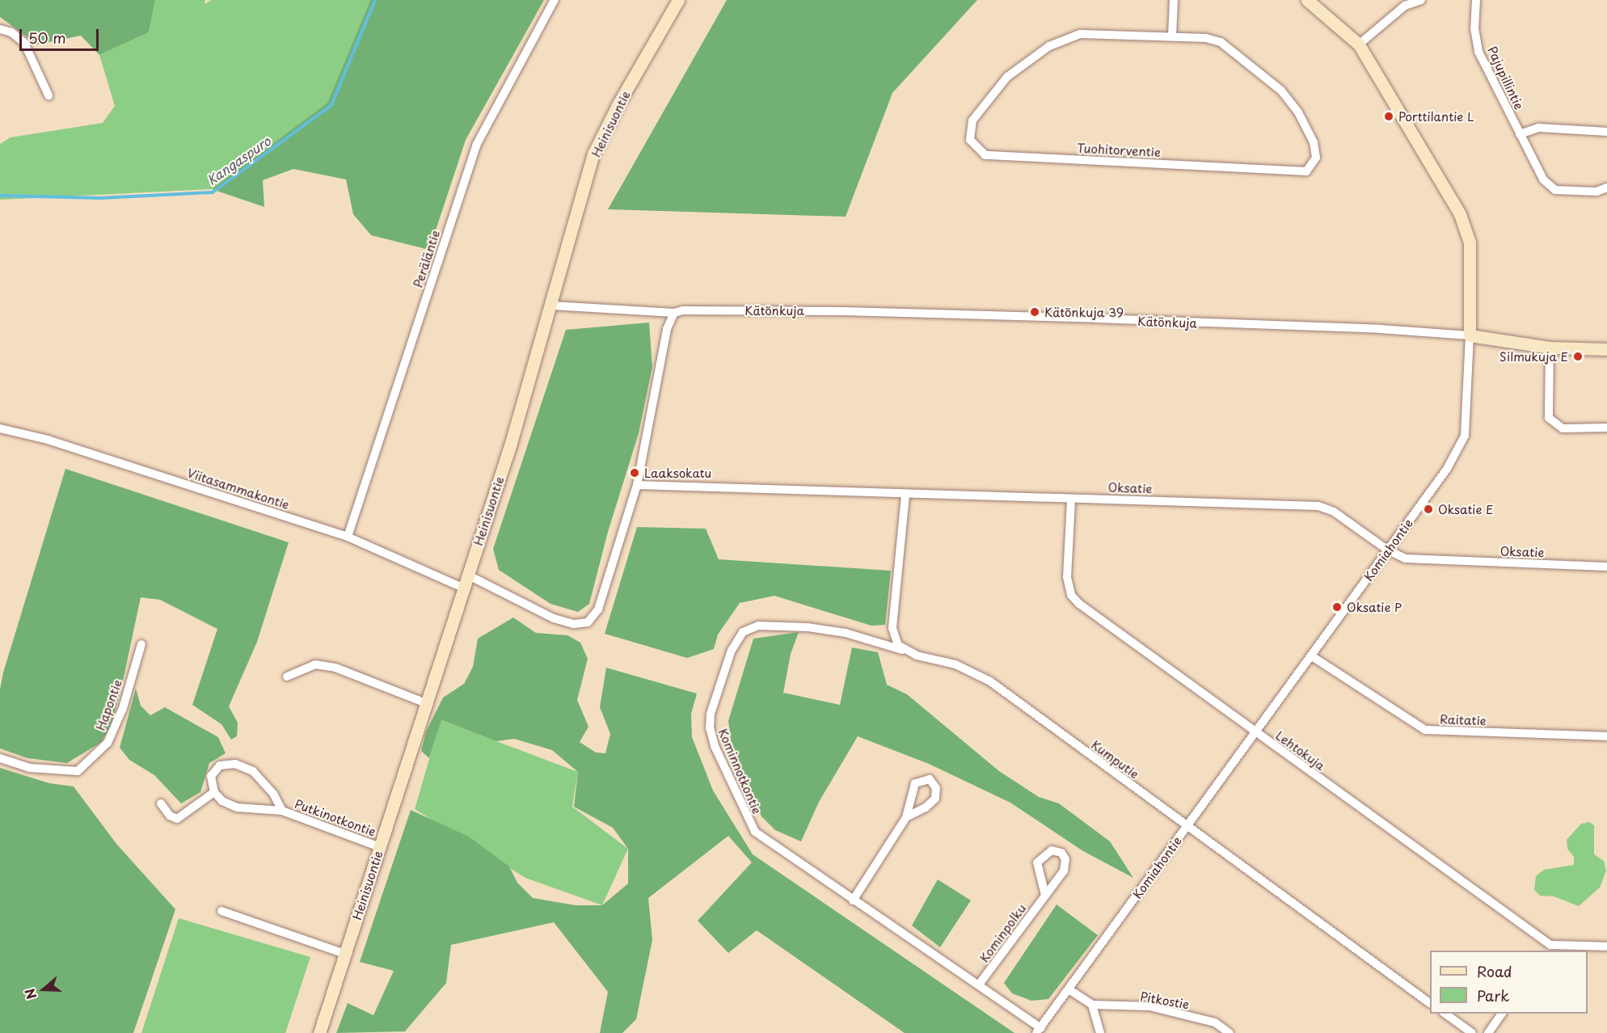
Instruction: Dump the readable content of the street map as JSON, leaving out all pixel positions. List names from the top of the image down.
{
  "streets": {
    "street": [
      "Pajupillintie",
      "Heinisuontie",
      "Tuohitorventie",
      "Peräläntie",
      "Kätönkuja",
      "Oksatie",
      "Viitasammakontie",
      "Komiahontie",
      "Hapontie",
      "Raitatie",
      "Lehtokuja",
      "Kumputie",
      "Kominnotkontie",
      "Putkinotkontie",
      "Kominpolku",
      "Pitkostie"
    ]
  },
  "crossings": [
    ["Heinisuontie", "Kätönkuja"],
    ["Heinisuontie", "Viitasammakontie"],
    ["Heinisuontie", "Putkinotkontie"],
    ["Peräläntie", "Viitasammakontie"],
    ["Kätönkuja", "Komiahontie"],
    ["Oksatie", "Komiahontie"],
    ["Oksatie", "Lehtokuja"],
    ["Komiahontie", "Raitatie"],
    ["Komiahontie", "Lehtokuja"],
    ["Komiahontie", "Kumputie"],
    ["Komiahontie", "Kominnotkontie"],
    ["Kumputie", "Kominnotkontie"],
    ["Kominnotkontie", "Kominpolku"]
  ],
  "water": ["Kangaspuro"],
  "places": [
    "Porttilantie L",
    "Kätönkuja 39",
    "Silmukuja E",
    "Laaksokatu",
    "Oksatie E",
    "Oksatie P"
  ],
  "legend": ["Road", "Park"],
  "scale_bar": "50 m",
  "north": "left"
}
